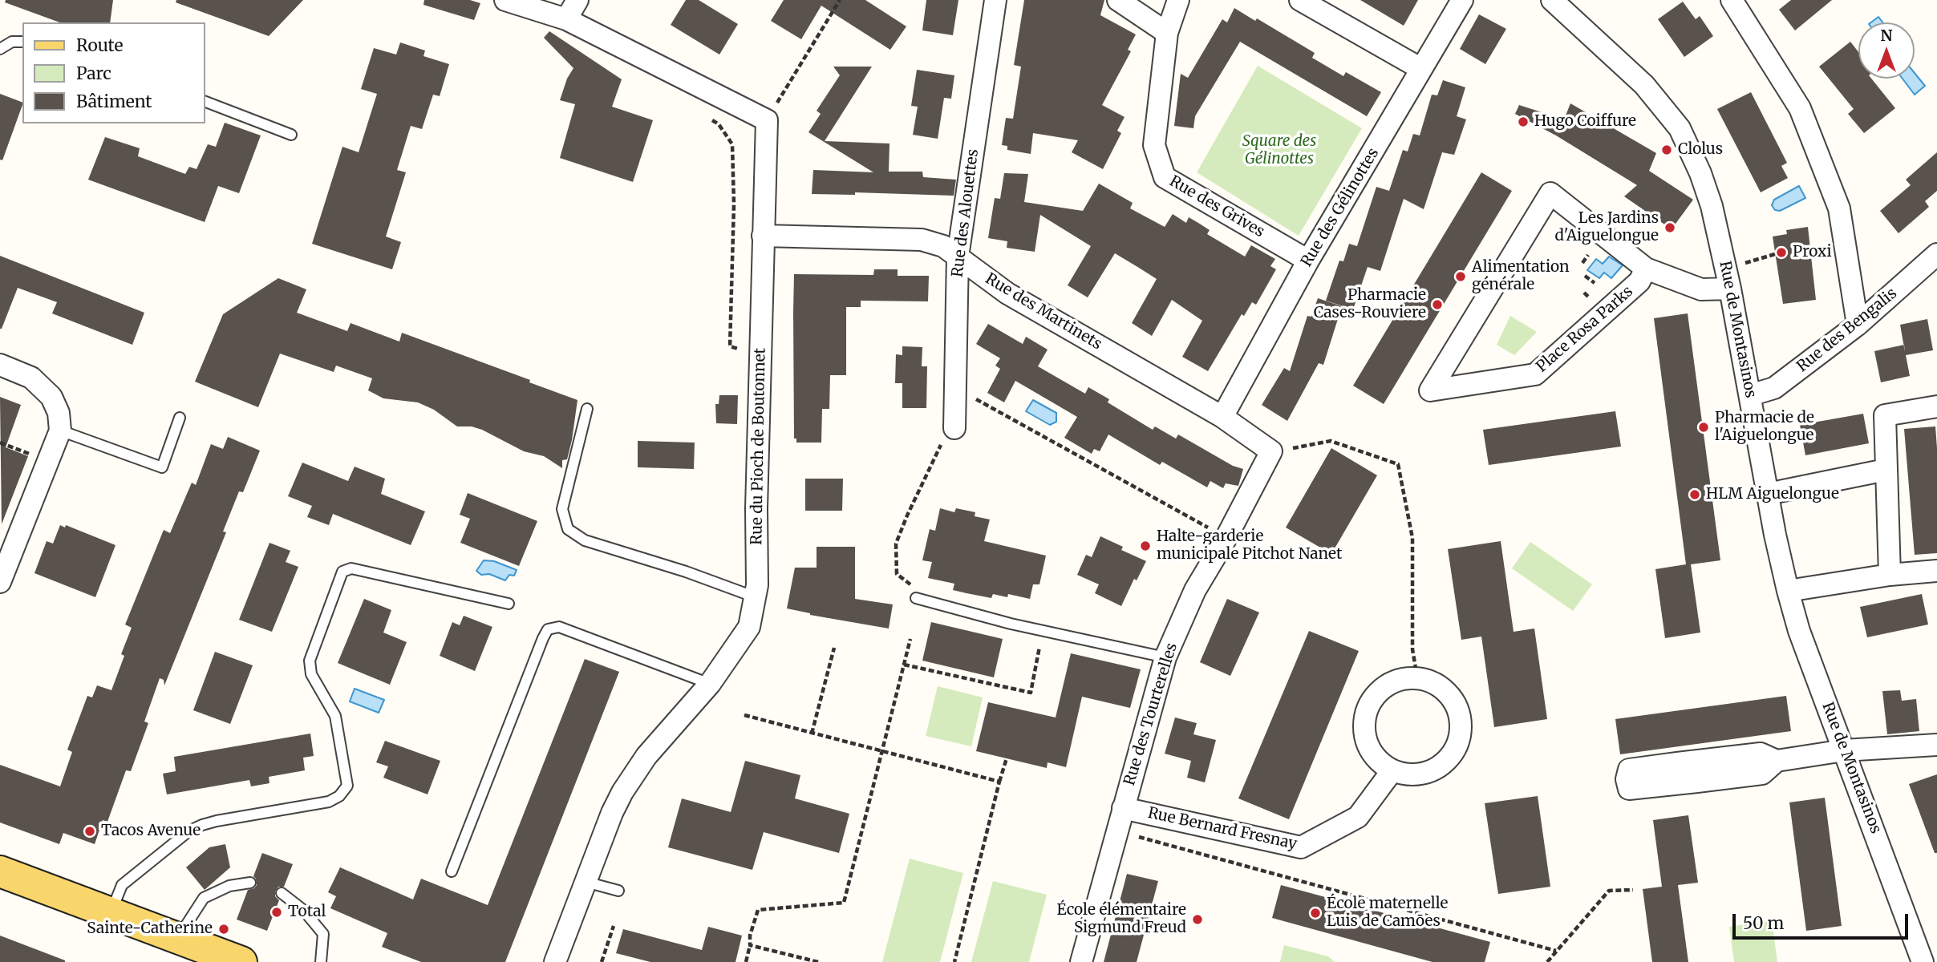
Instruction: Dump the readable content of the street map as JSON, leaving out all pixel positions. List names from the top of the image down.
{
  "streets": {
    "street": [
      "Rue des Grives",
      "Rue des Gélinottes",
      "Rue des Alouettes",
      "Rue des Martinets",
      "Place Rosa Parks",
      "Rue de Montasinos",
      "Rue des Bengalis",
      "Rue du Pioch de Boutonnet",
      "Rue des Tourterelles",
      "Rue Bernard Fresnay"
    ]
  },
  "crossings": [
    ["Rue des Grives", "Rue des Gélinottes"],
    ["Rue des Gélinottes", "Rue des Martinets"],
    ["Rue des Alouettes", "Rue des Martinets"],
    ["Rue des Martinets", "Rue du Pioch de Boutonnet"],
    ["Rue des Martinets", "Rue des Tourterelles"],
    ["Place Rosa Parks", "Rue de Montasinos"],
    ["Rue de Montasinos", "Rue des Bengalis"],
    ["Rue des Tourterelles", "Rue Bernard Fresnay"]
  ],
  "parks": ["Square des Gélinottes"],
  "places": [
    "Hugo Coiffure",
    "Clolus",
    "Les Jardins d'Aiguelongue",
    "Proxi",
    "Alimentation générale",
    "Pharmacie Cases-Rouviere",
    "Pharmacie de l'Aiguelongue",
    "HLM Aiguelongue",
    "Halte-garderie municipale Pitchot Nanet",
    "Tacos Avenue",
    "Total",
    "École maternelle Luis de Camões",
    "École élémentaire Sigmund Freud",
    "Sainte-Catherine"
  ],
  "legend": ["Route", "Parc", "Bâtiment"],
  "scale_bar": "50 m",
  "north": "top"
}
